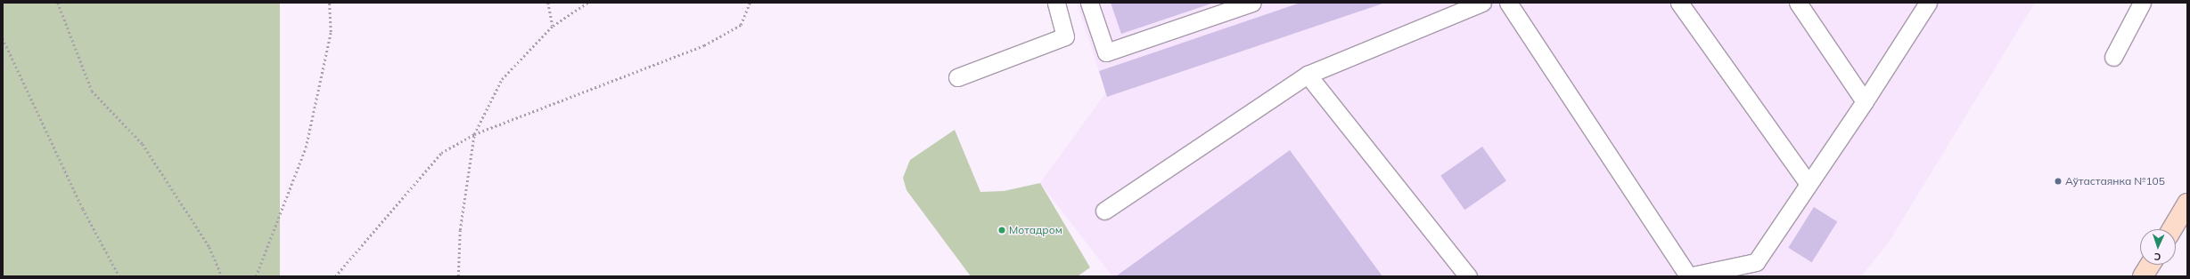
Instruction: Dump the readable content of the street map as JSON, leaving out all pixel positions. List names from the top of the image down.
{
  "places": ["Аўтастаянка №105", "Мотадром"],
  "north": "bottom"
}
